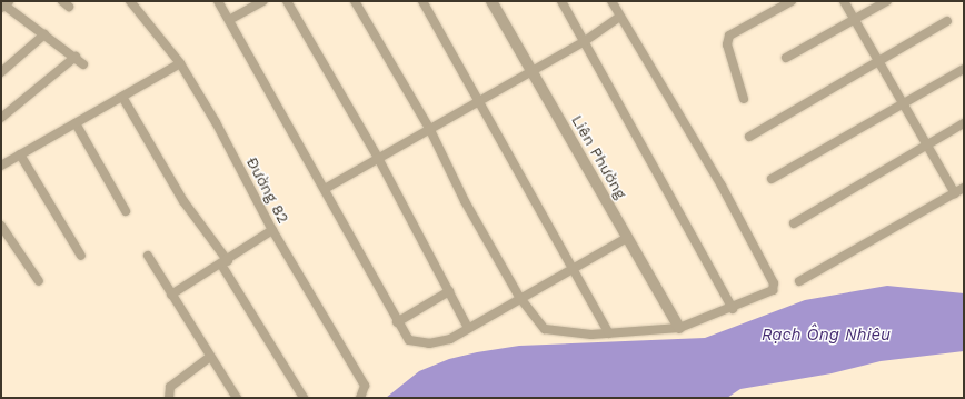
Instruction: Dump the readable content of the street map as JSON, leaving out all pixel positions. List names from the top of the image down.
{
  "streets": {
    "street": ["Liên Phường", "Đường 82"]
  },
  "water": ["Rạch Ông Nhiêu"]
}
